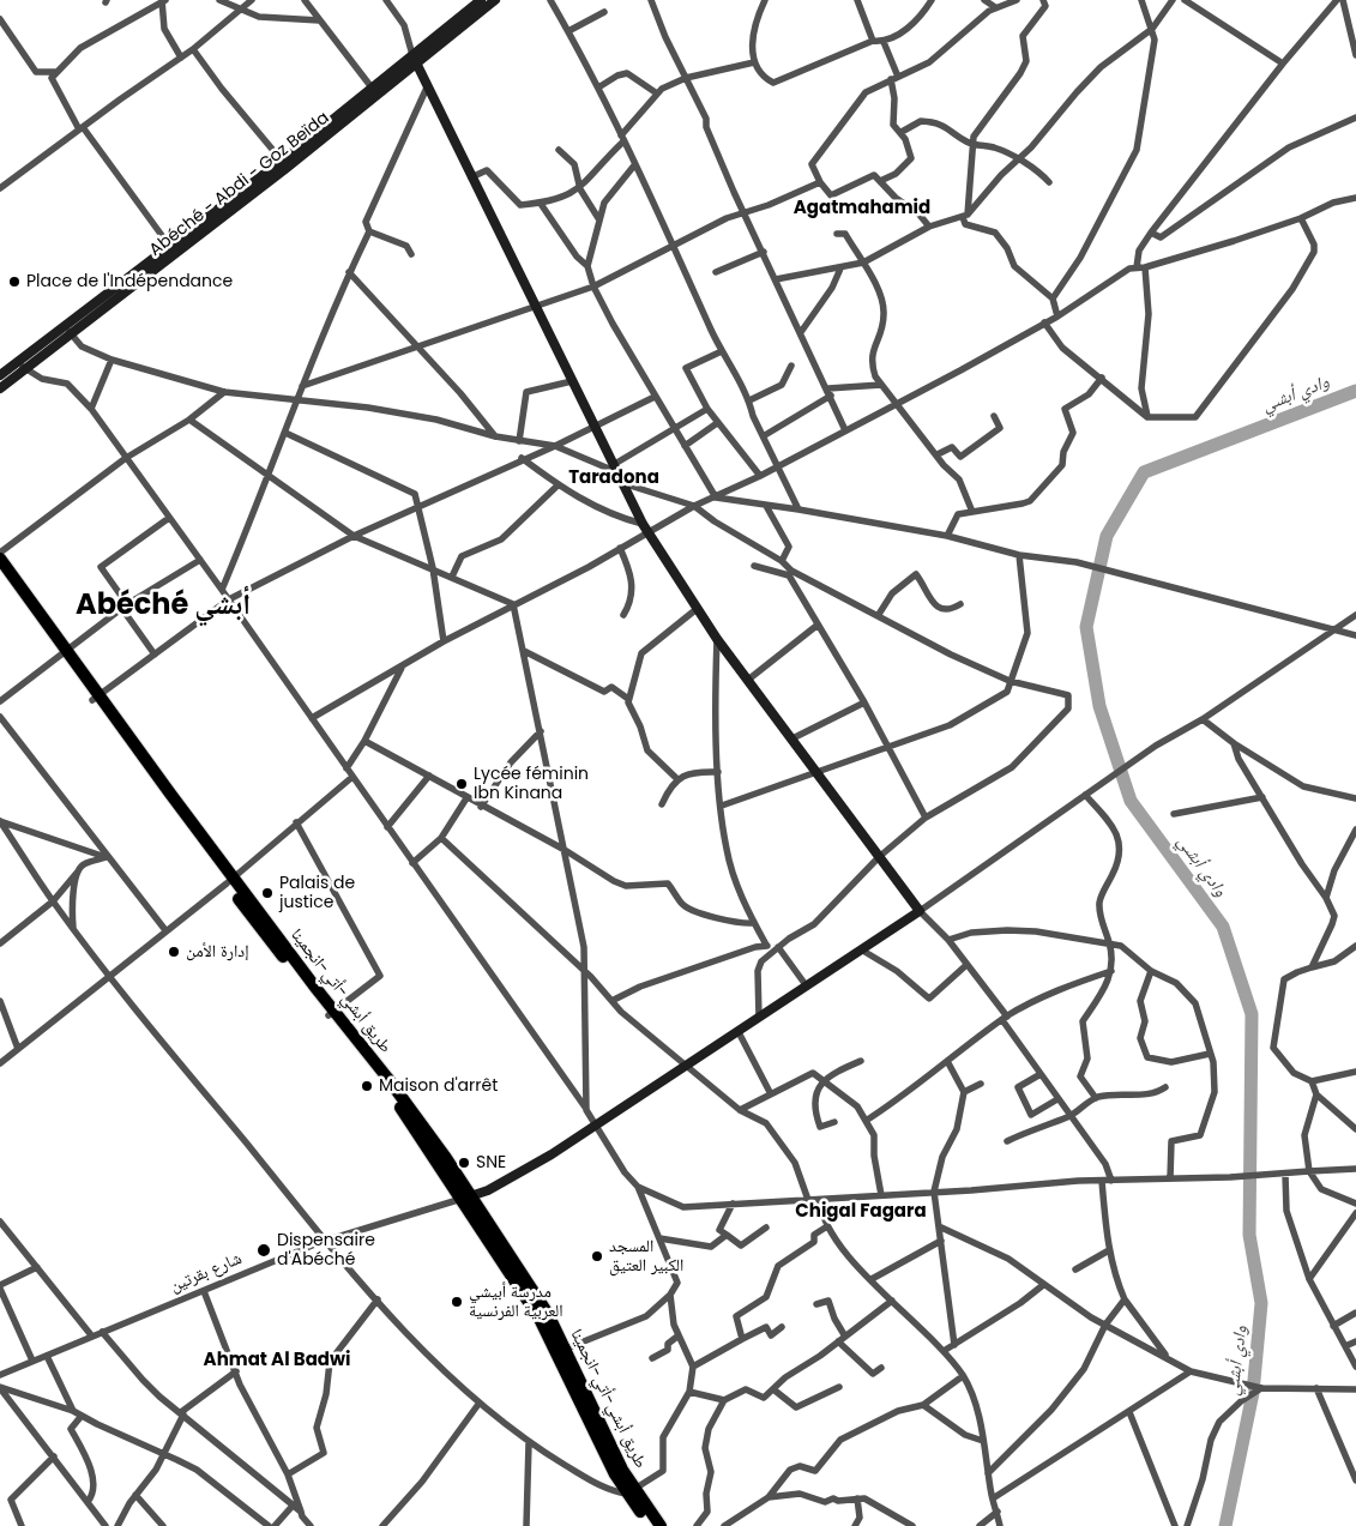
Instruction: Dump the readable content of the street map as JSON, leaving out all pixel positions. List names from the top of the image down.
{
  "streets": {
    "highway": ["طريق أبشي-أتي-انجمينا"],
    "street": ["Abéché - Abdi - Goz Beïda", "شارع بقرتين"]
  },
  "crossings": [
    ["طريق أبشي-أتي-انجمينا", "شارع بقرتين"]
  ],
  "districts": [
    "Agatmahamid",
    "Taradona",
    "Abéché أبشي",
    "Chigal Fagara",
    "Ahmat Al Badwi"
  ],
  "water": ["وادي أبشي"],
  "places": [
    "Place de l'Indépendance",
    "Lycée féminin Ibn Kinana",
    "Palais de justice",
    "إدارة الأمن",
    "Maison d'arrêt",
    "SNE",
    "Dispensaire d'Abéché",
    "المسجد الكبير العتيق",
    "مدرسة أبيشي العربية الفرنسية"
  ]
}
